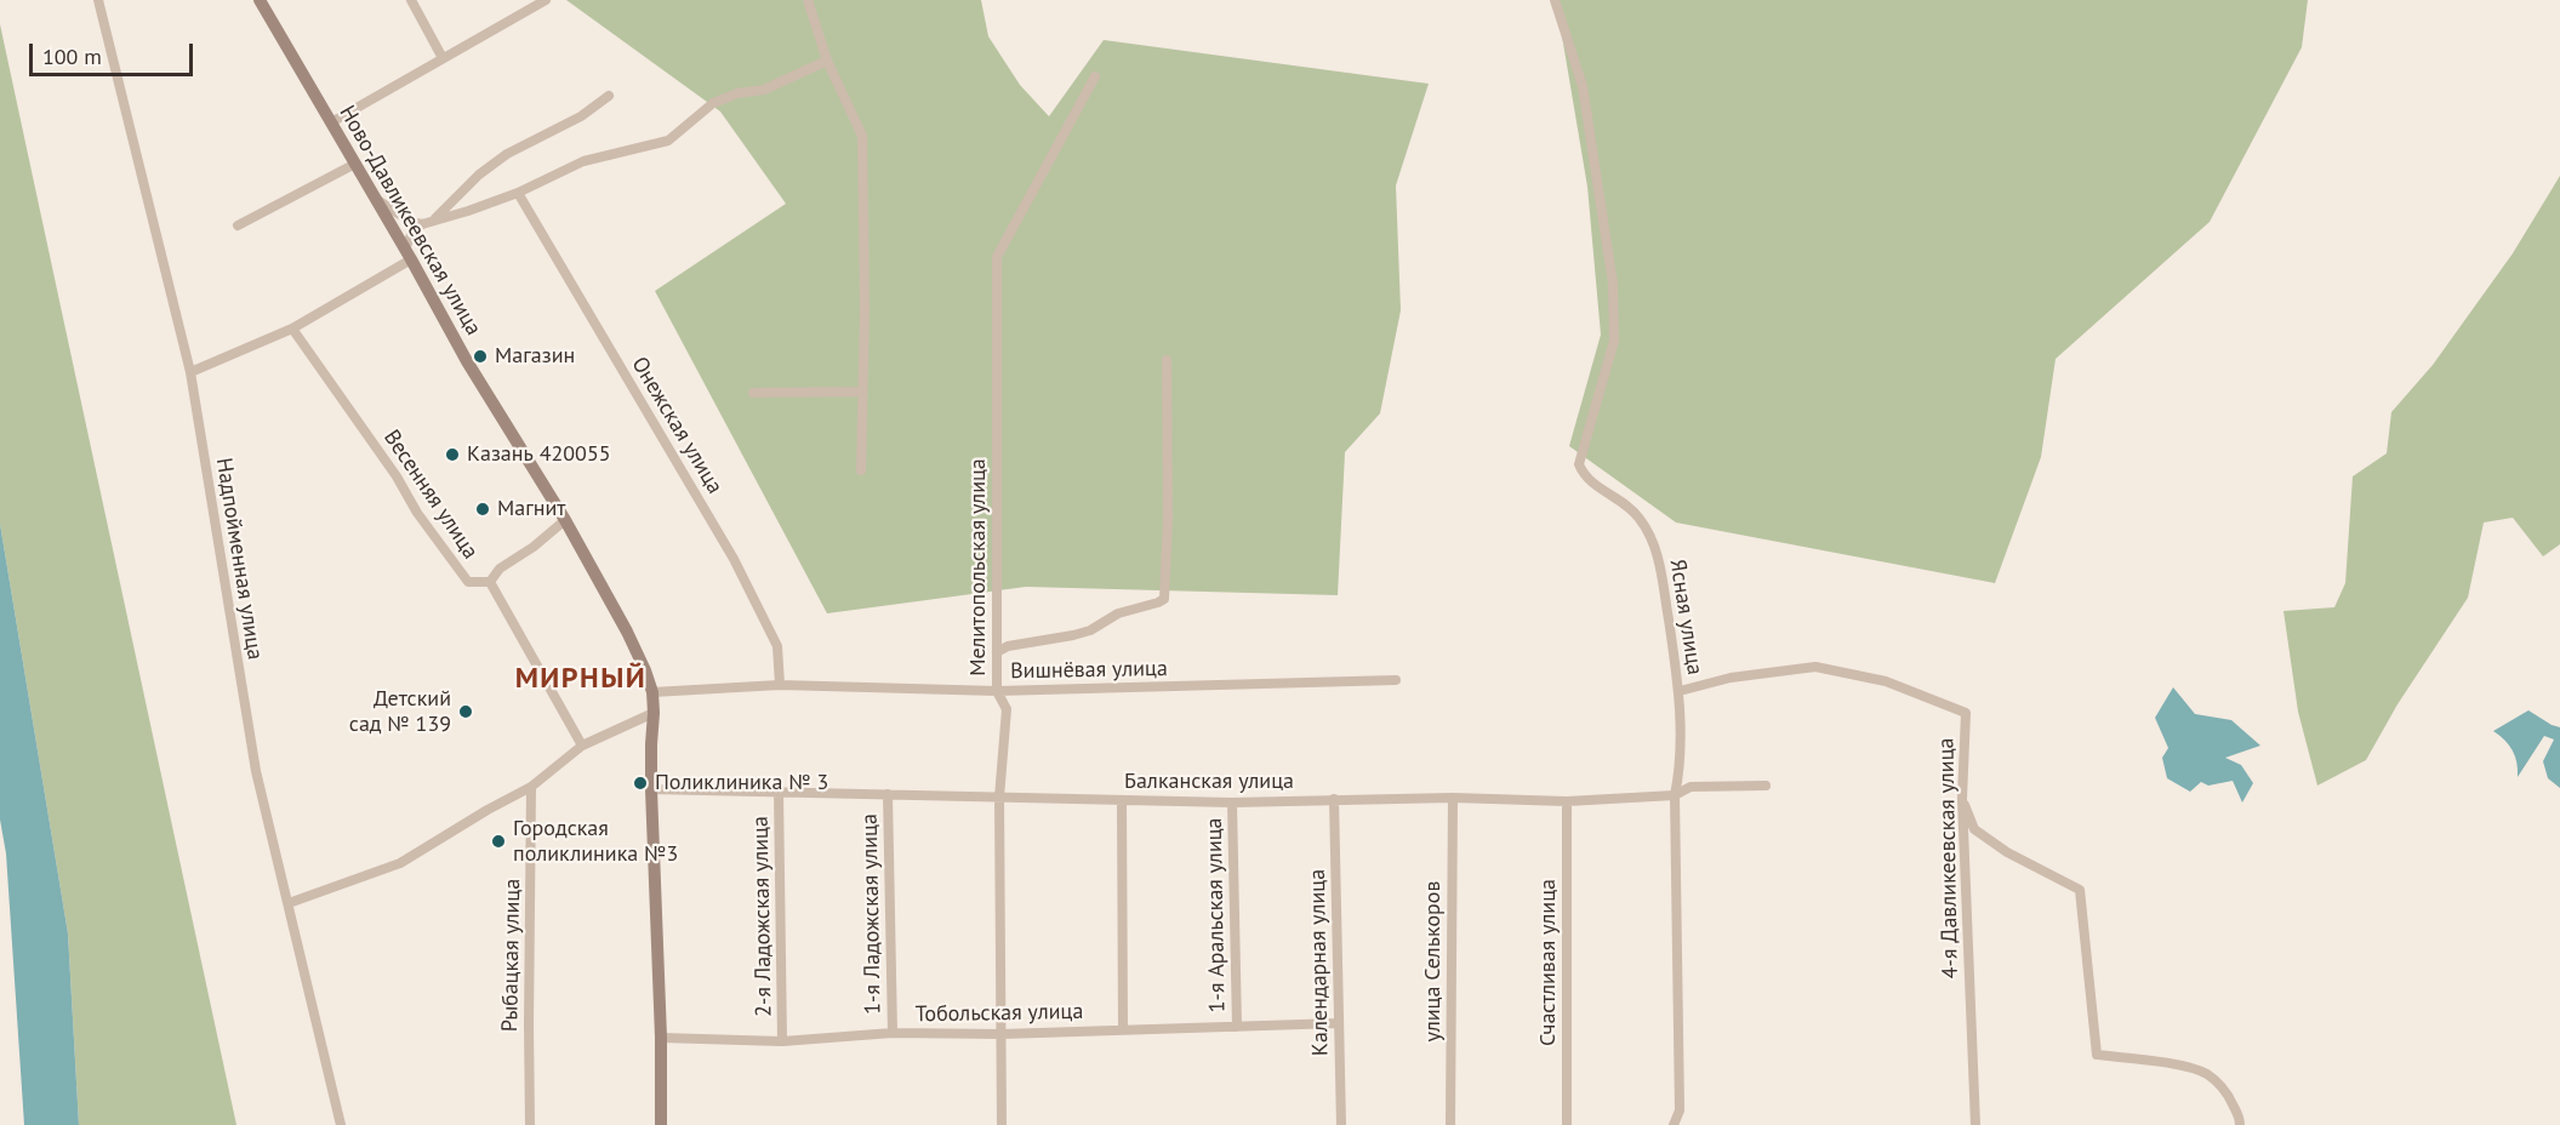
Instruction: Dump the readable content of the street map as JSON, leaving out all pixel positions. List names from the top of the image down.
{
  "streets": {
    "street": [
      "Ново-Давликеевская улица",
      "Онежская улица",
      "Весенняя улица",
      "Надпойменная улица",
      "Мелитопольская улица",
      "Ясная улица",
      "Вишнёвая улица",
      "Балканская улица",
      "4-я Давликеевская улица",
      "1-я Ладожская улица",
      "1-я Аральская улица",
      "2-я Ладожская улица",
      "Рыбацкая улица",
      "улица Селькоров",
      "Календарная улица",
      "Счастливая улица",
      "Тобольская улица"
    ]
  },
  "crossings": [
    ["Ново-Давликеевская улица", "Вишнёвая улица"],
    ["Ново-Давликеевская улица", "Балканская улица"],
    ["Ново-Давликеевская улица", "Тобольская улица"],
    ["Онежская улица", "Вишнёвая улица"],
    ["Мелитопольская улица", "Вишнёвая улица"],
    ["Мелитопольская улица", "Балканская улица"],
    ["Мелитопольская улица", "Тобольская улица"],
    ["Ясная улица", "Балканская улица"],
    ["Ясная улица", "4-я Давликеевская улица"],
    ["Балканская улица", "1-я Ладожская улица"],
    ["Балканская улица", "1-я Аральская улица"],
    ["Балканская улица", "2-я Ладожская улица"],
    ["Балканская улица", "улица Селькоров"],
    ["Балканская улица", "Календарная улица"],
    ["Балканская улица", "Счастливая улица"],
    ["1-я Ладожская улица", "Тобольская улица"],
    ["1-я Аральская улица", "Тобольская улица"],
    ["2-я Ладожская улица", "Тобольская улица"],
    ["Календарная улица", "Тобольская улица"]
  ],
  "districts": ["МИРНЫЙ"],
  "places": [
    "Магазин",
    "Казань 420055",
    "Магнит",
    "Детский сад № 139",
    "Поликлиника № 3",
    "Городская поликлиника №3"
  ],
  "scale_bar": "100 m"
}
